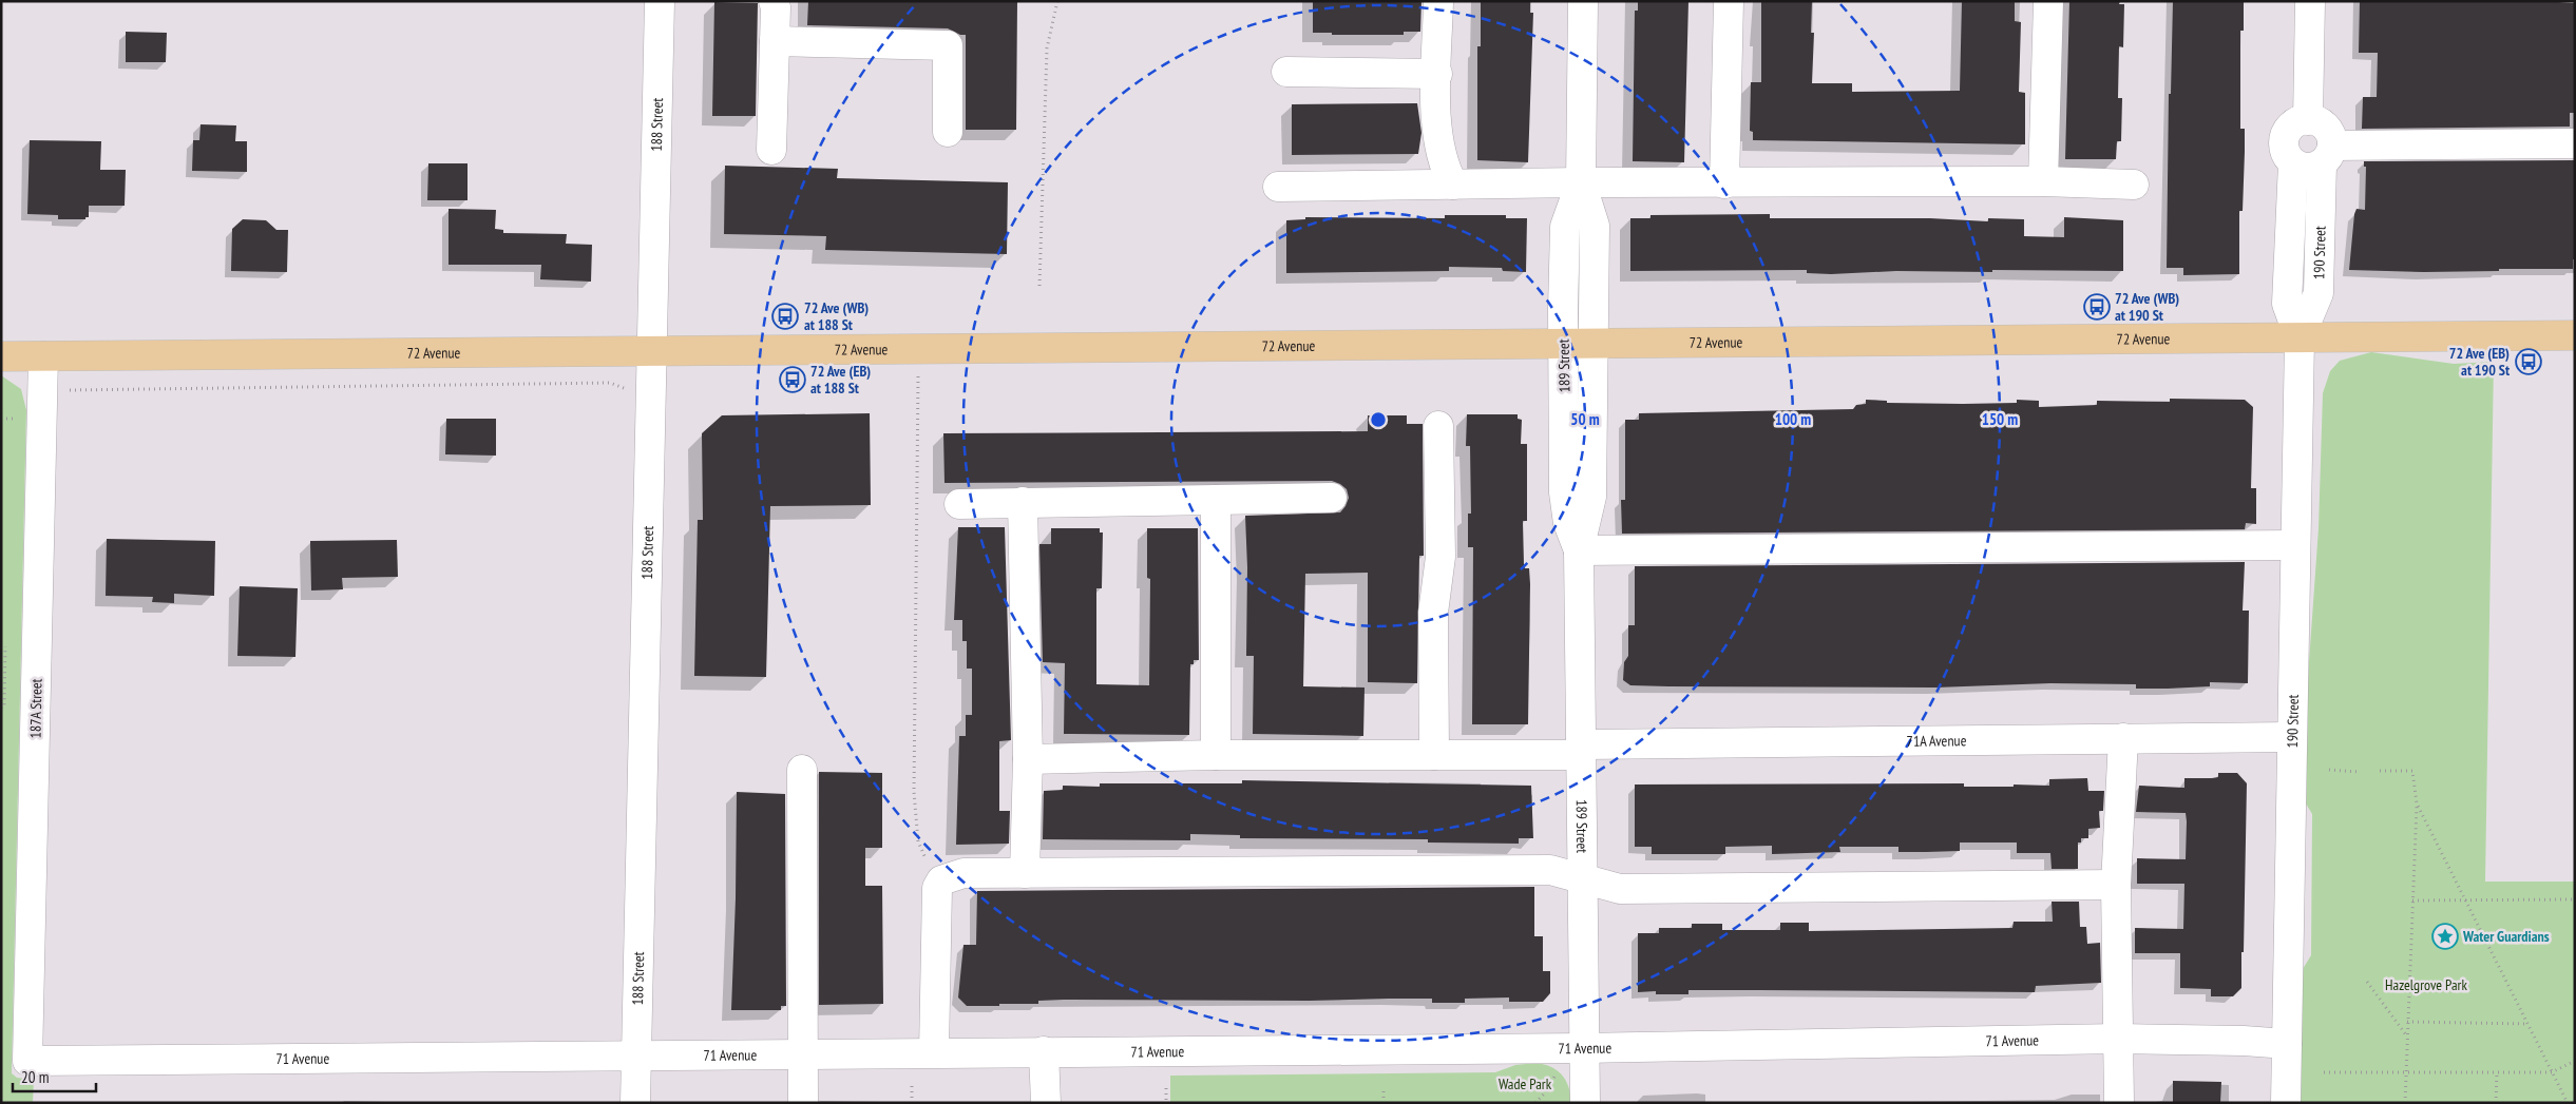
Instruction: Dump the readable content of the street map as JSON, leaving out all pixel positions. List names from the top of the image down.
{
  "streets": {
    "main road": ["72 Avenue"],
    "street": [
      "188 Street",
      "190 Street",
      "189 Street",
      "187A Street",
      "71A Avenue",
      "71 Avenue"
    ]
  },
  "crossings": [
    ["188 Street", "72 Avenue"],
    ["188 Street", "71 Avenue"],
    ["190 Street", "72 Avenue"],
    ["190 Street", "71A Avenue"],
    ["190 Street", "71 Avenue"],
    ["72 Avenue", "189 Street"],
    ["72 Avenue", "187A Street"],
    ["189 Street", "71A Avenue"],
    ["189 Street", "71 Avenue"],
    ["187A Street", "71 Avenue"]
  ],
  "parks": ["Hazelgrove Park", "Wade Park"],
  "places": {
    "bus stop": [
      "72 Ave (WB) at 190 St",
      "72 Ave (WB) at 188 St",
      "72 Ave (EB) at 190 St",
      "72 Ave (EB) at 188 St"
    ],
    "place": ["Water Guardians"]
  },
  "scale_bar": "20 m",
  "rings": ["50 m", "100 m", "150 m"]
}
